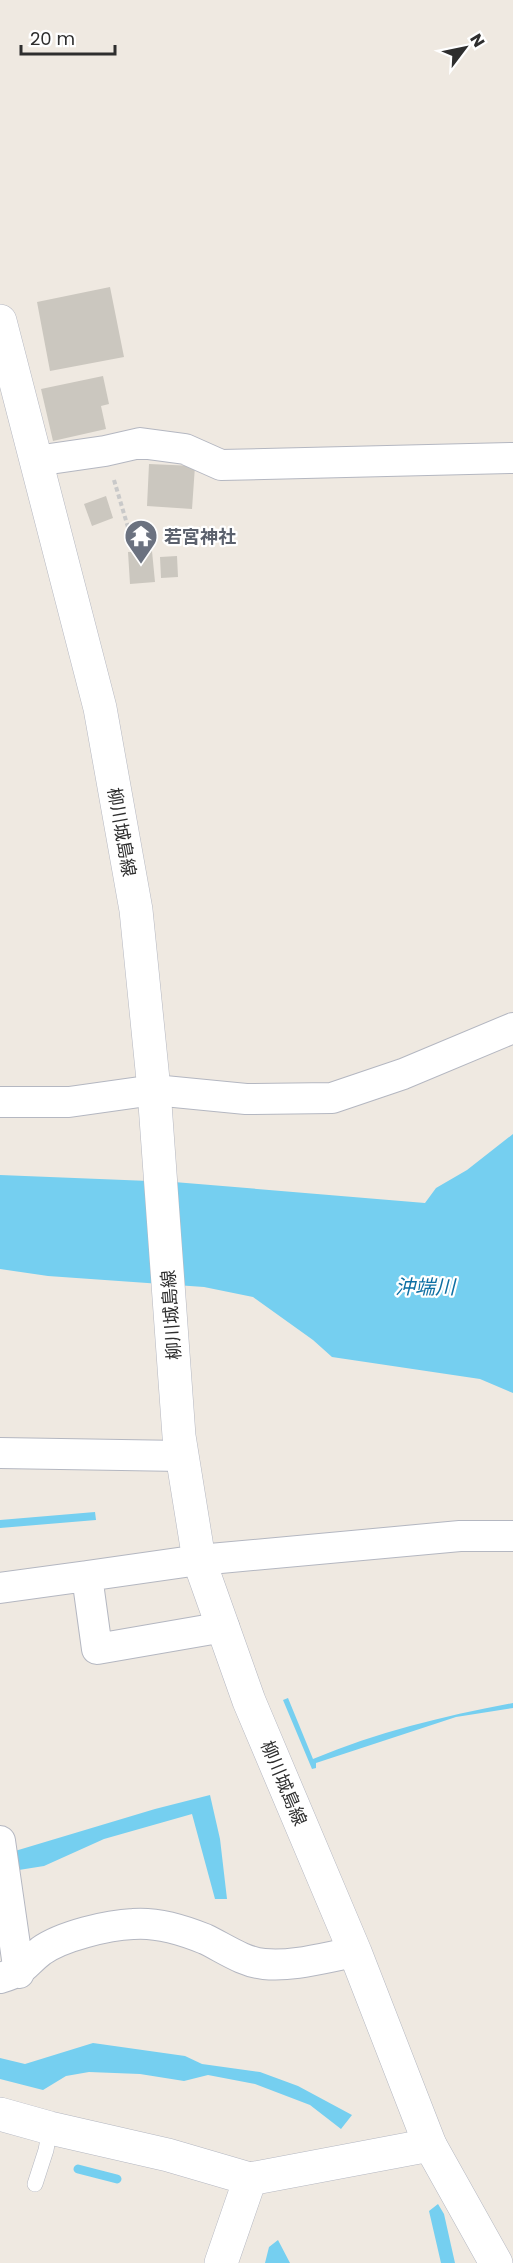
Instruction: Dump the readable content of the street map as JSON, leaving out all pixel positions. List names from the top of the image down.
{
  "streets": {
    "main road": ["柳川城島線"]
  },
  "water": ["沖端川"],
  "places": {
    "temple": ["若宮神社"]
  },
  "scale_bar": "20 m",
  "north": "top right"
}
